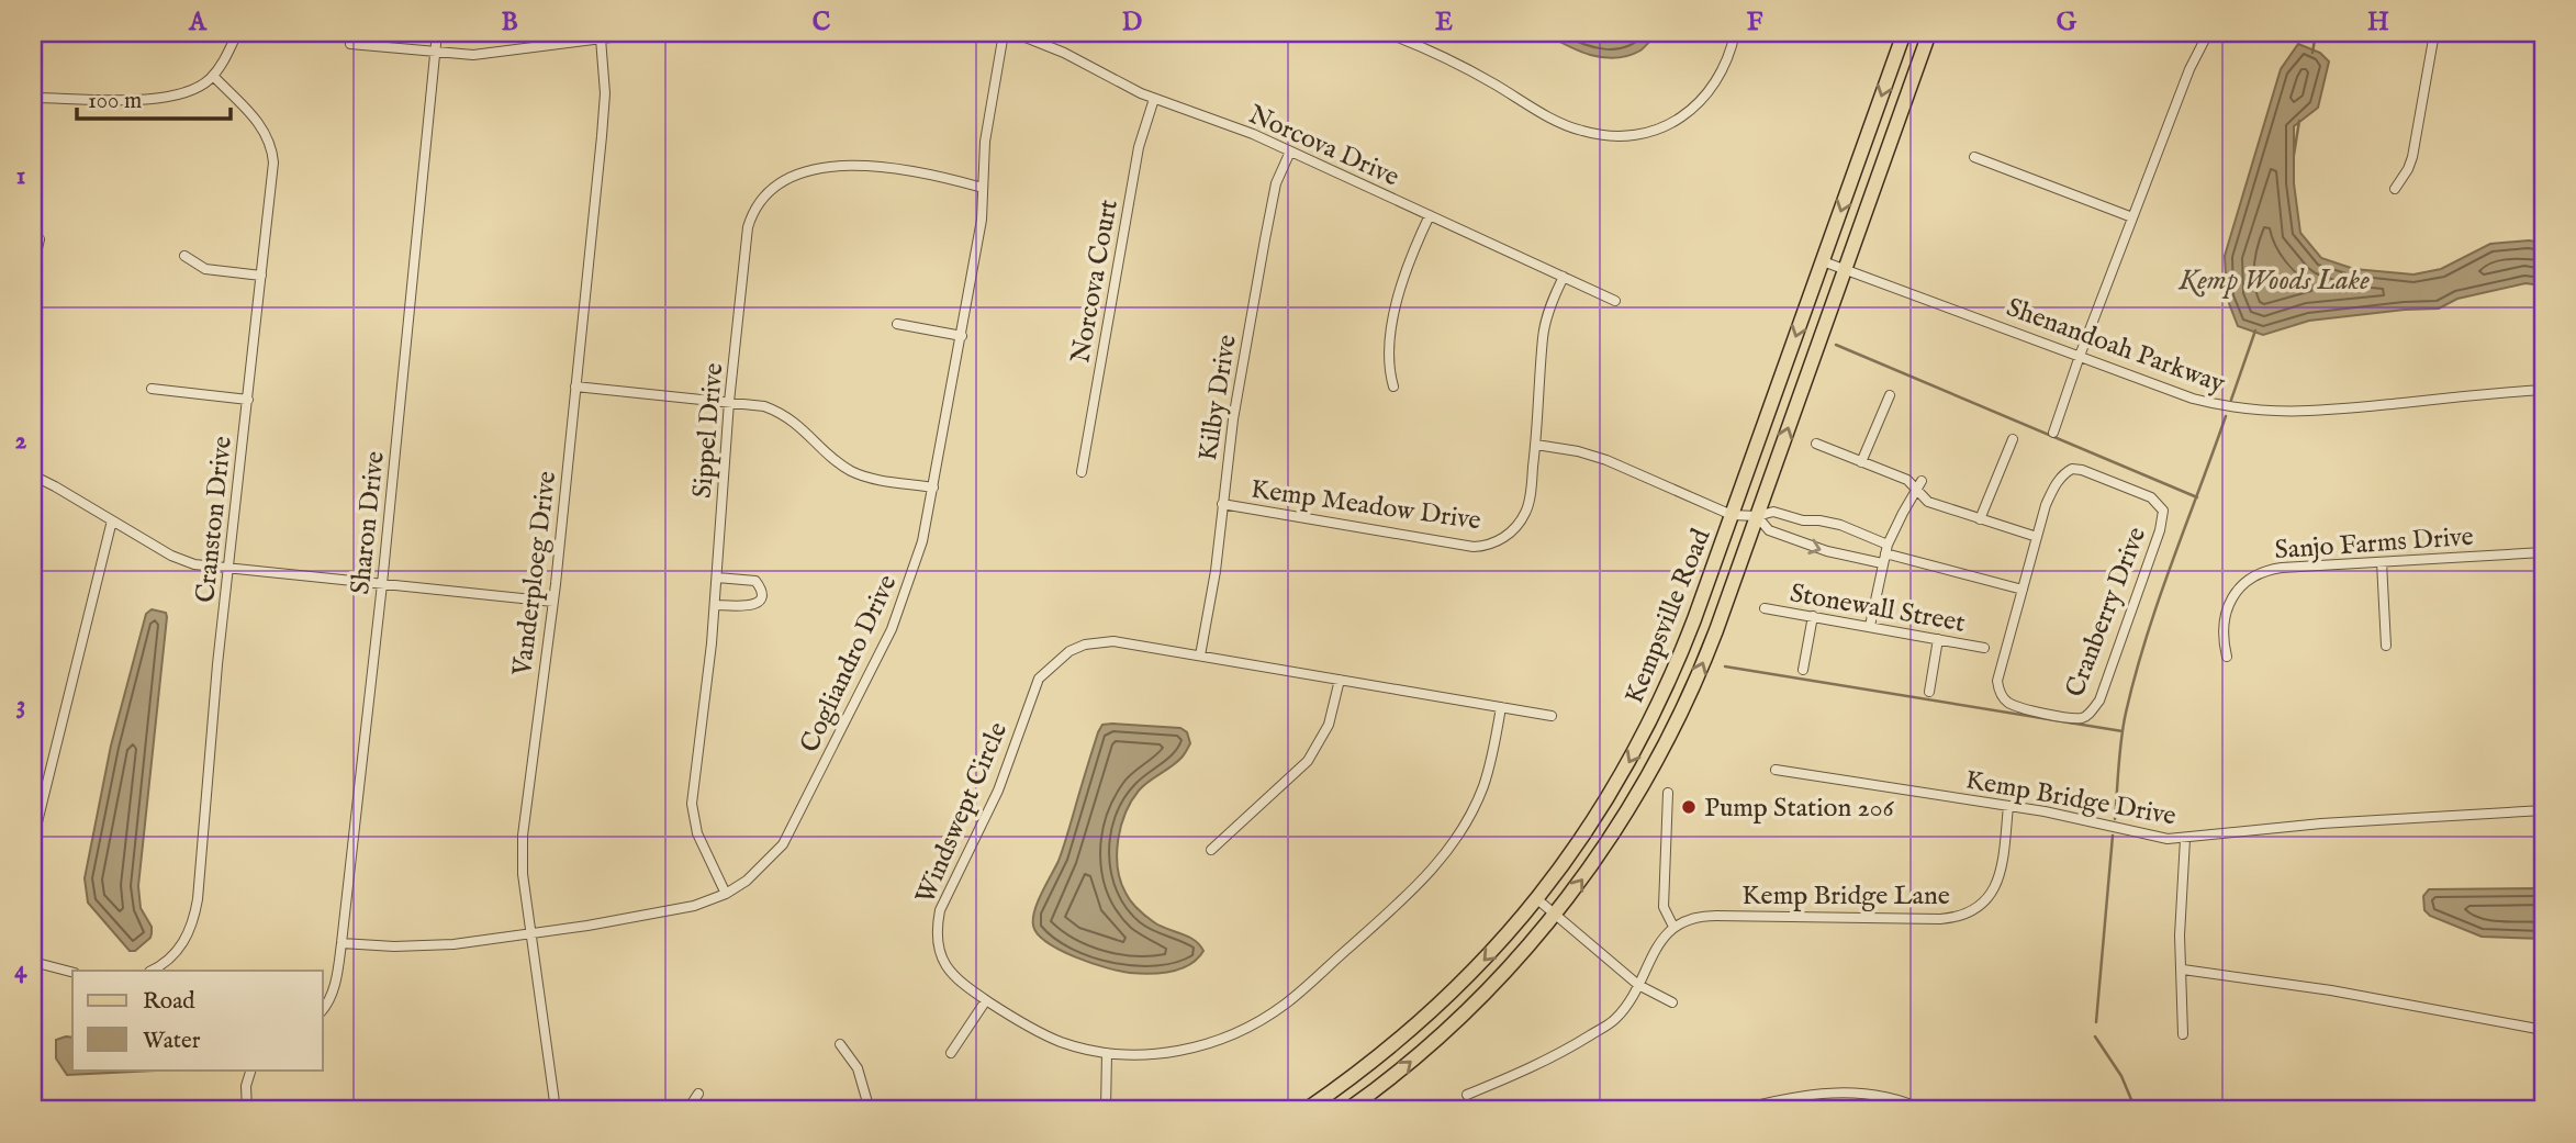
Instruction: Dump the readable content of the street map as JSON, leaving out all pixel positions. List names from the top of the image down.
{
  "streets": {
    "main road": ["Kempsville Road"],
    "street": [
      "Norcova Drive",
      "Norcova Court",
      "Shenandoah Parkway",
      "Kilby Drive",
      "Sippel Drive",
      "Kemp Meadow Drive",
      "Cranston Drive",
      "Sharon Drive",
      "Sanjo Farms Drive",
      "Vanderploeg Drive",
      "Stonewall Street",
      "Cranberry Drive",
      "Cogliandro Drive",
      "Kemp Bridge Drive",
      "Windswept Circle",
      "Kemp Bridge Lane"
    ]
  },
  "crossings": [
    ["Norcova Drive", "Norcova Court"],
    ["Norcova Drive", "Kilby Drive"],
    ["Norcova Drive", "Kemp Meadow Drive"],
    ["Shenandoah Parkway", "Kempsville Road"],
    ["Kilby Drive", "Kemp Meadow Drive"],
    ["Kilby Drive", "Windswept Circle"],
    ["Sippel Drive", "Cogliandro Drive"],
    ["Sharon Drive", "Cogliandro Drive"],
    ["Vanderploeg Drive", "Cogliandro Drive"],
    ["Kemp Bridge Drive", "Kemp Bridge Lane"]
  ],
  "water": ["Kemp Woods Lake"],
  "places": ["Pump Station 206"],
  "legend": ["Road", "Water"],
  "scale_bar": "100 m",
  "grid": {
    "columns": [
      "A",
      "B",
      "C",
      "D",
      "E",
      "F",
      "G",
      "H"
    ],
    "rows": [
      "1",
      "2",
      "3",
      "4"
    ]
  }
}
